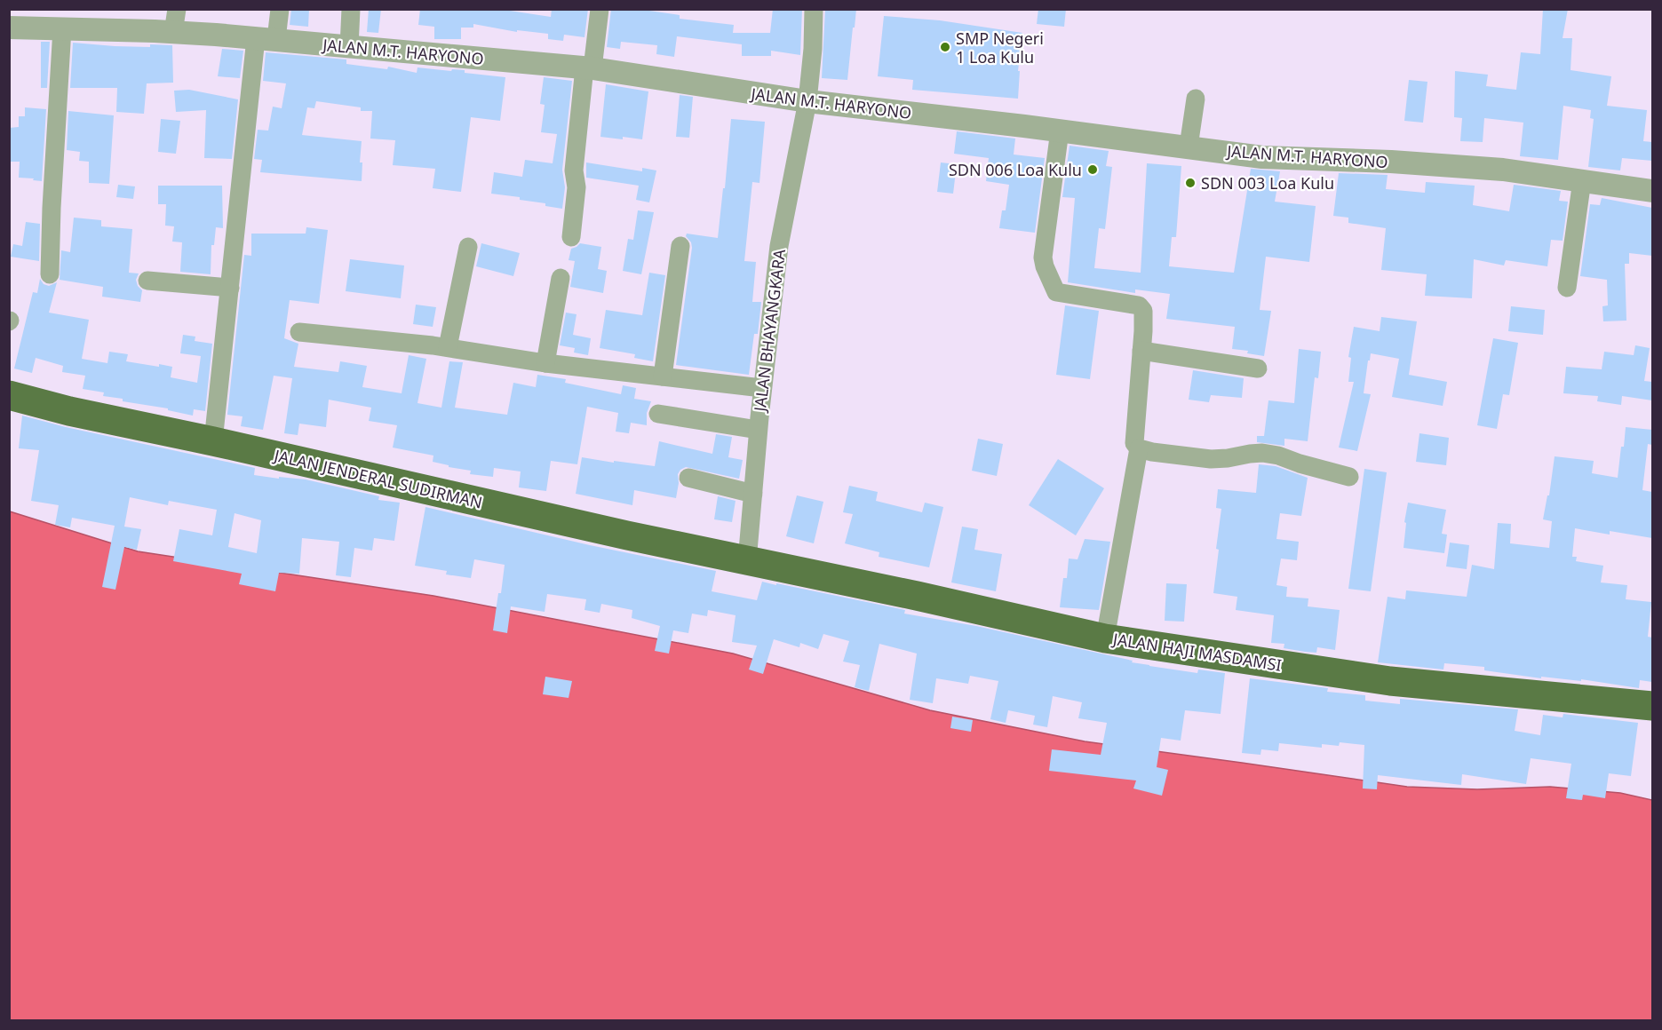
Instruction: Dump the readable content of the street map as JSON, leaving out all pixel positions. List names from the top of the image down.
{
  "streets": {
    "highway": ["JALAN JENDERAL SUDIRMAN", "JALAN HAJI MASDAMSI"],
    "street": ["JALAN M.T. HARYONO", "JALAN BHAYANGKARA"]
  },
  "crossings": [
    ["JALAN M.T. HARYONO", "JALAN BHAYANGKARA"],
    ["JALAN BHAYANGKARA", "JALAN JENDERAL SUDIRMAN"],
    ["JALAN BHAYANGKARA", "JALAN HAJI MASDAMSI"],
    ["JALAN JENDERAL SUDIRMAN", "JALAN HAJI MASDAMSI"]
  ],
  "places": ["SMP Negeri 1 Loa Kulu", "SDN 006 Loa Kulu", "SDN 003 Loa Kulu"]
}
